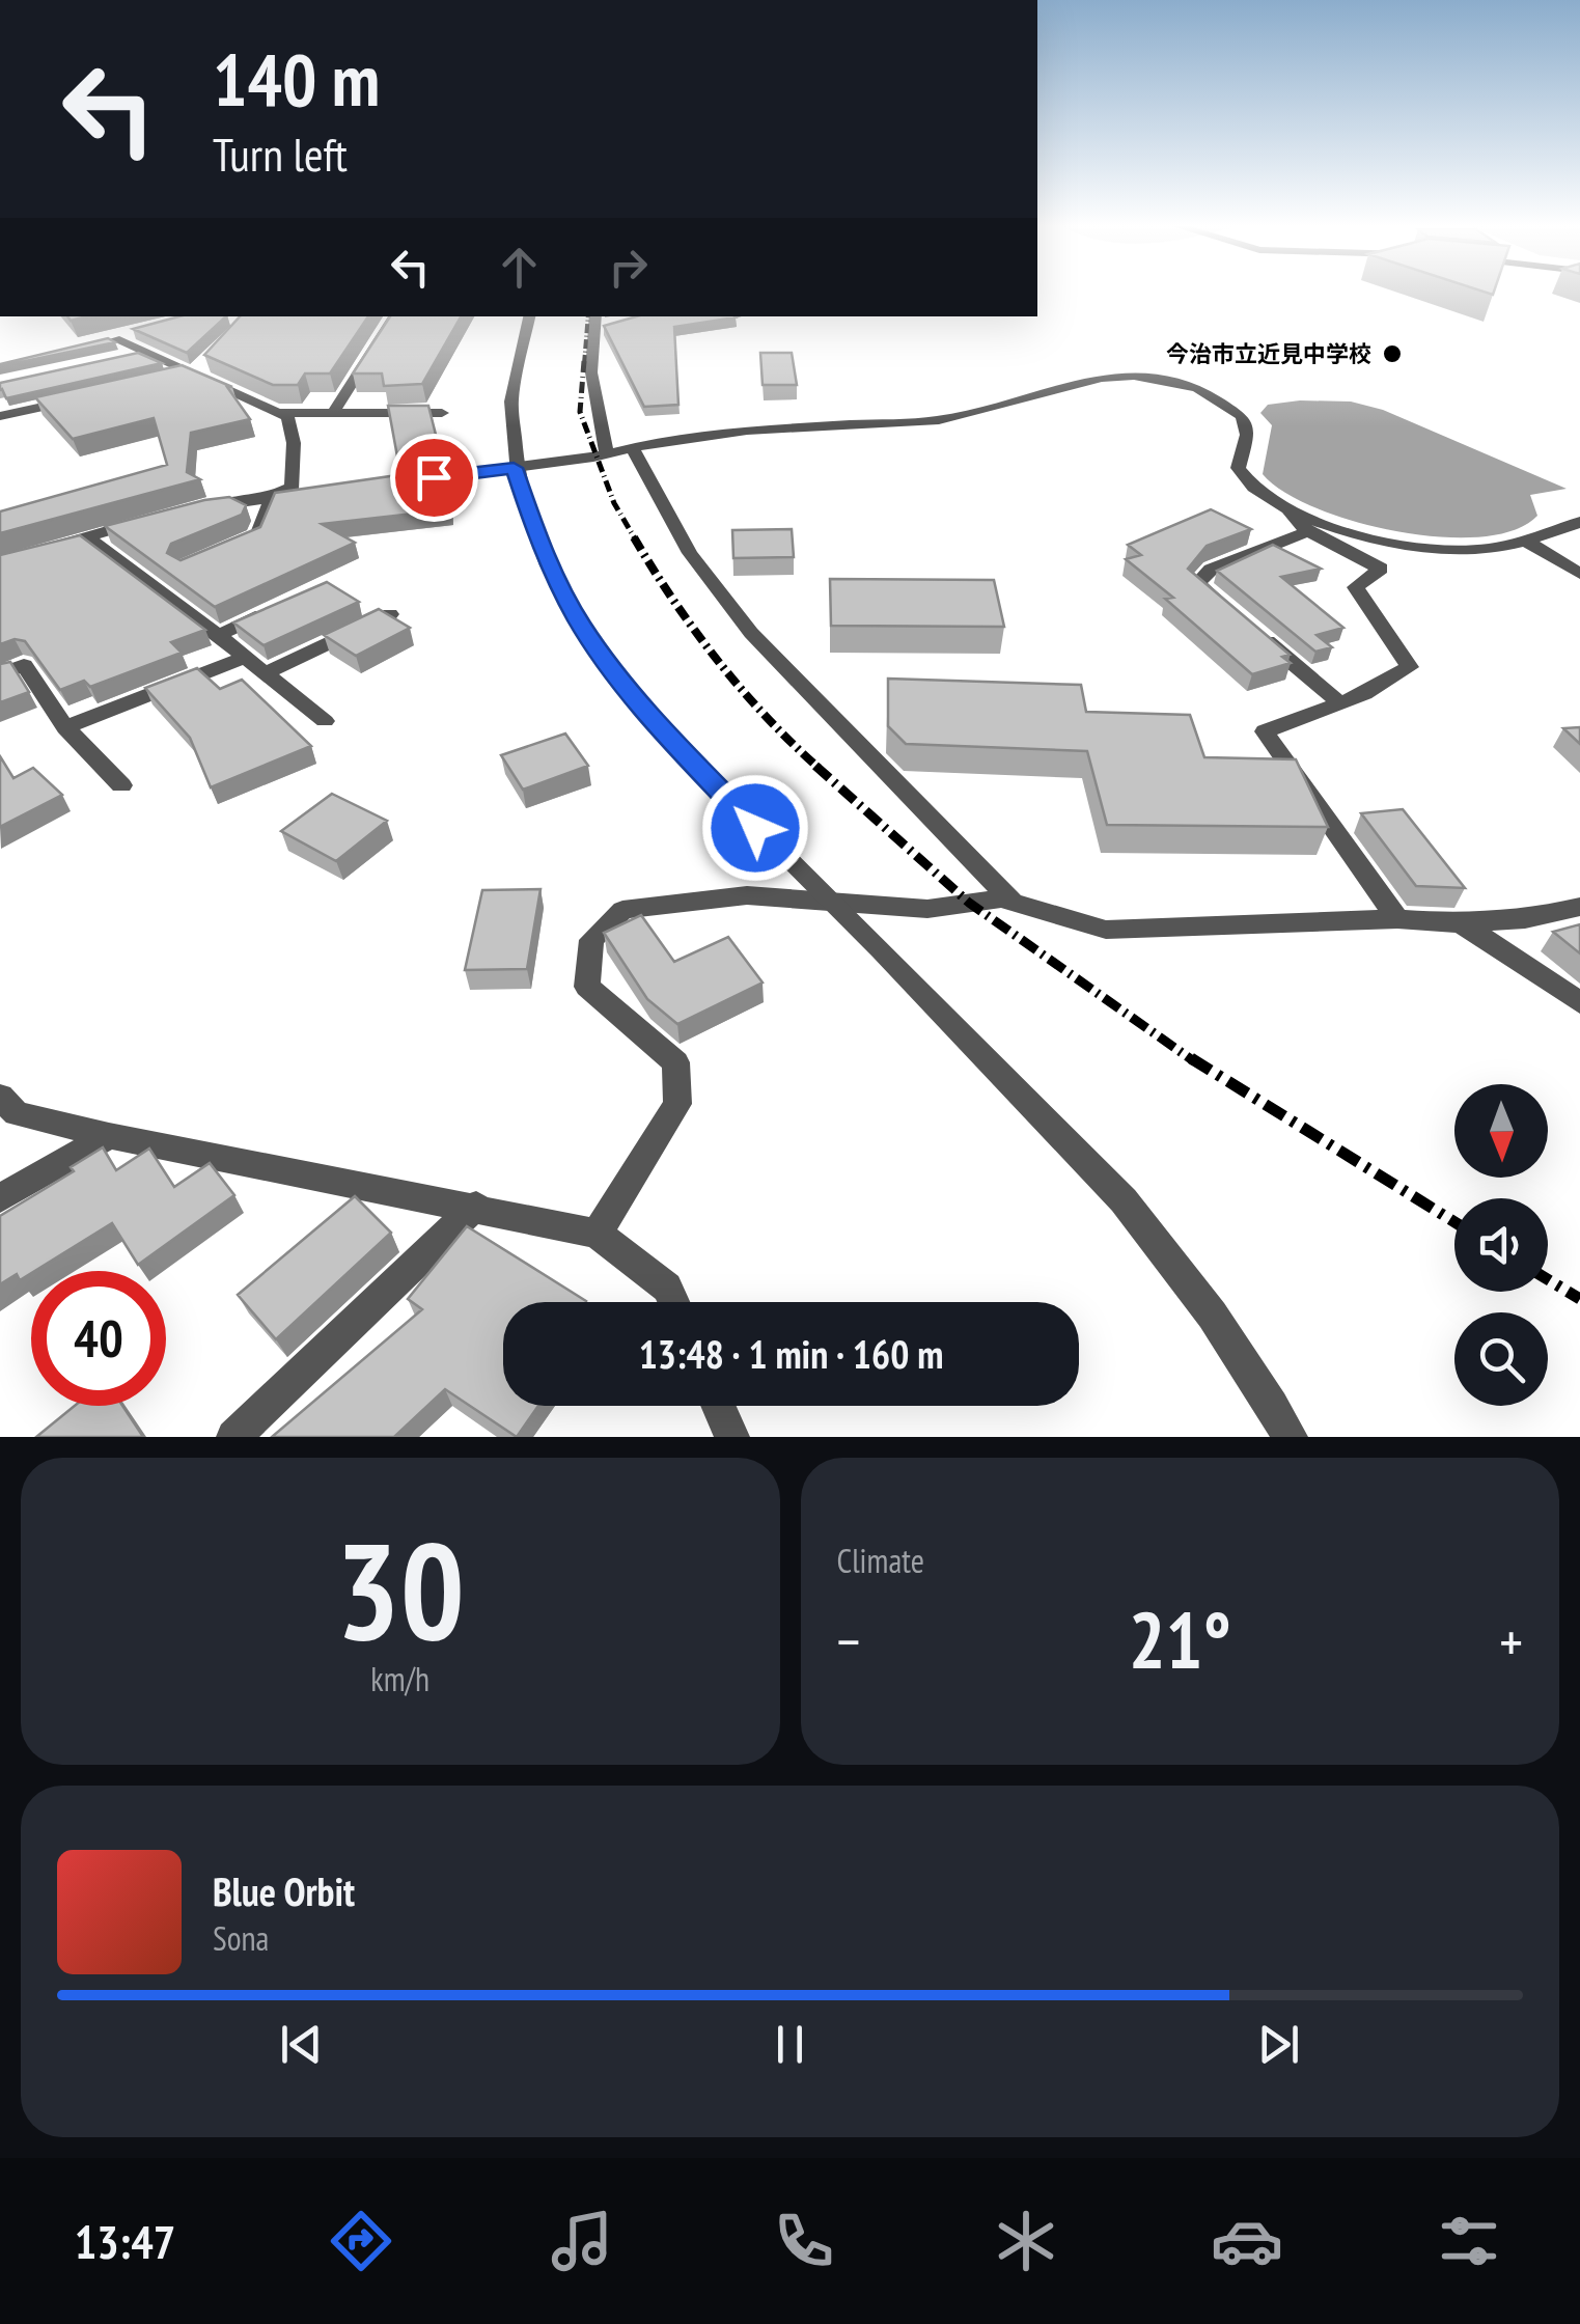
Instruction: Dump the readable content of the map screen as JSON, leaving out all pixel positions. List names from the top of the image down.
{
  "places": ["今治市立近見中学校"],
  "north": "bottom",
  "page": {
    "turn": ["140 m", "Turn left"],
    "limit": "40",
    "trip": "13:48 · 1 min · 160 m",
    "tile": [
      ["30", "km/h"],
      "Climate"
    ],
    "heat": ["−", "21°", "+"],
    "song": ["Blue Orbit", "Sona"],
    "tabs": "13:47"
  }
}
